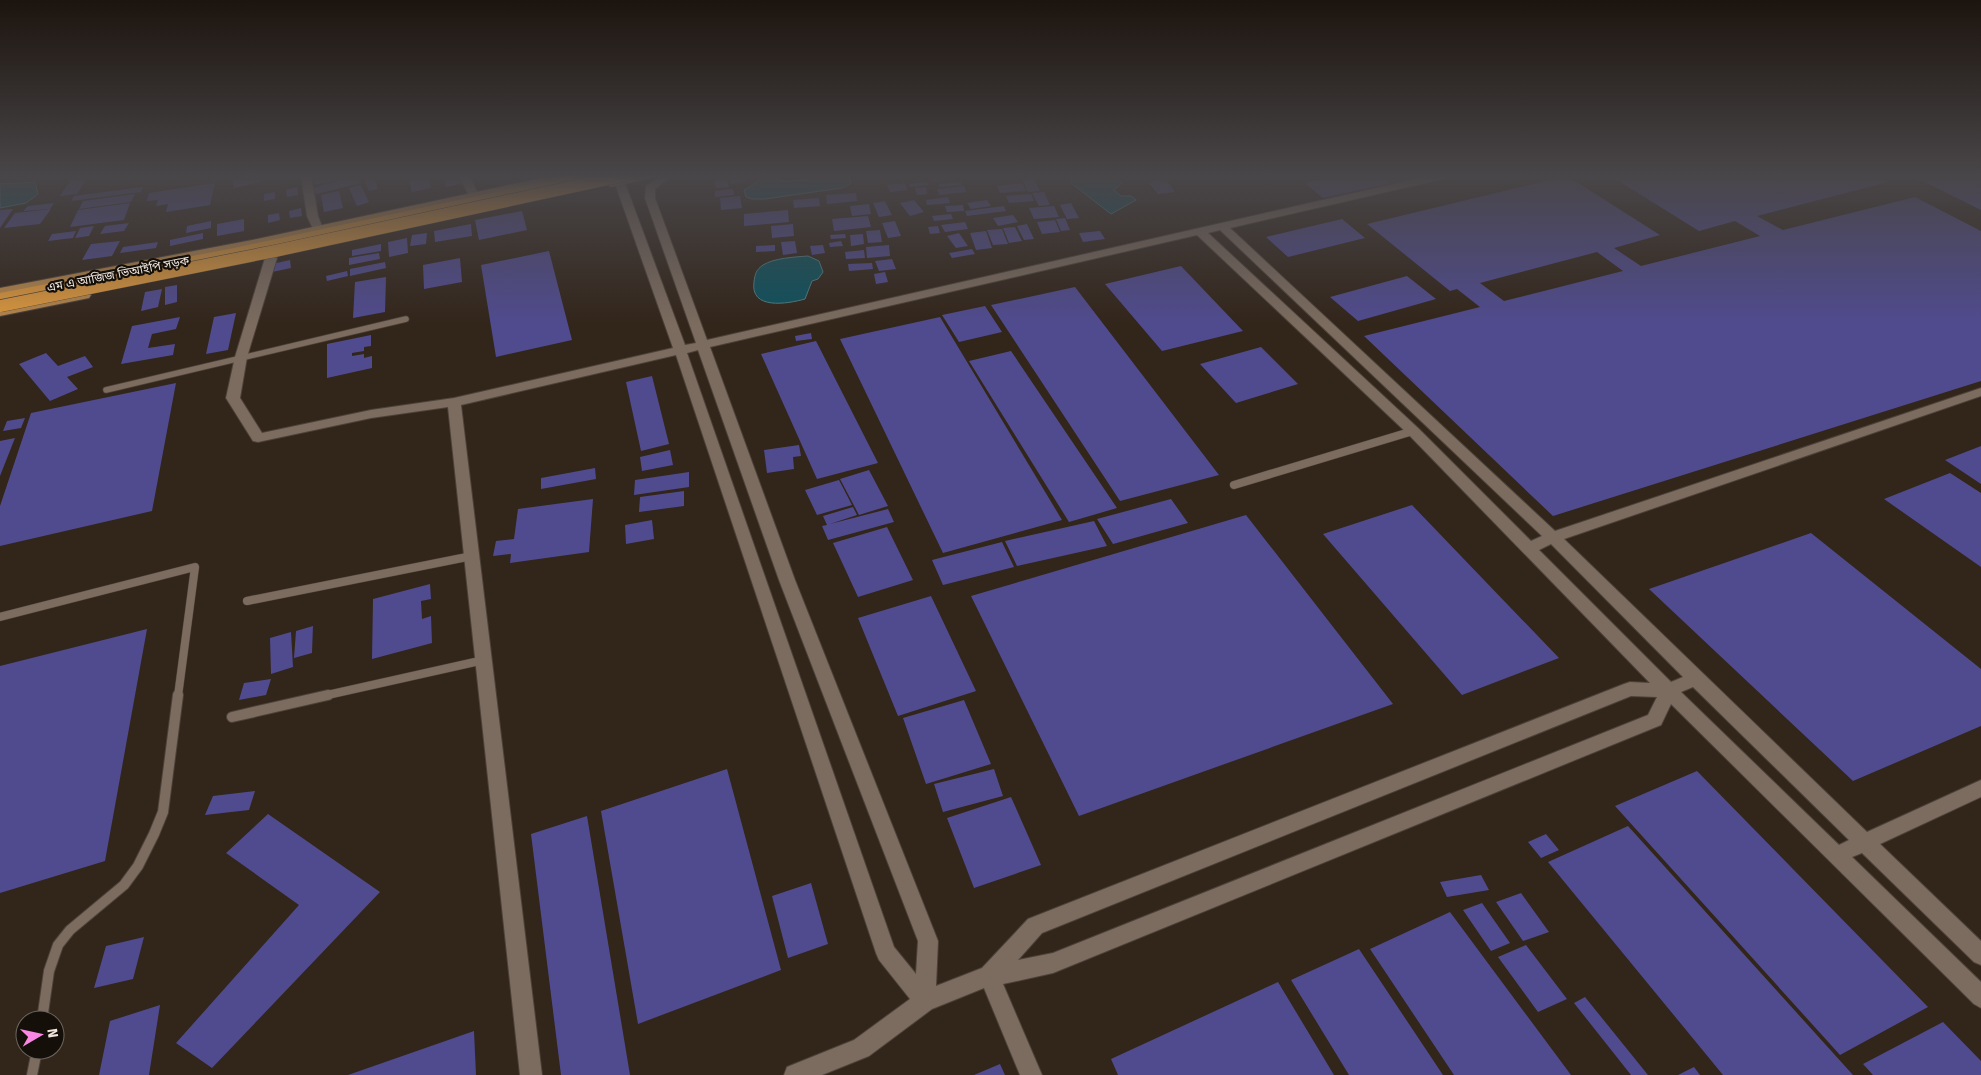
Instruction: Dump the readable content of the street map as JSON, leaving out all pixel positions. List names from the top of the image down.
{
  "streets": {
    "main road": ["এম এ আজিজ ভিআইপি সড়ক"]
  },
  "north": "right"
}
